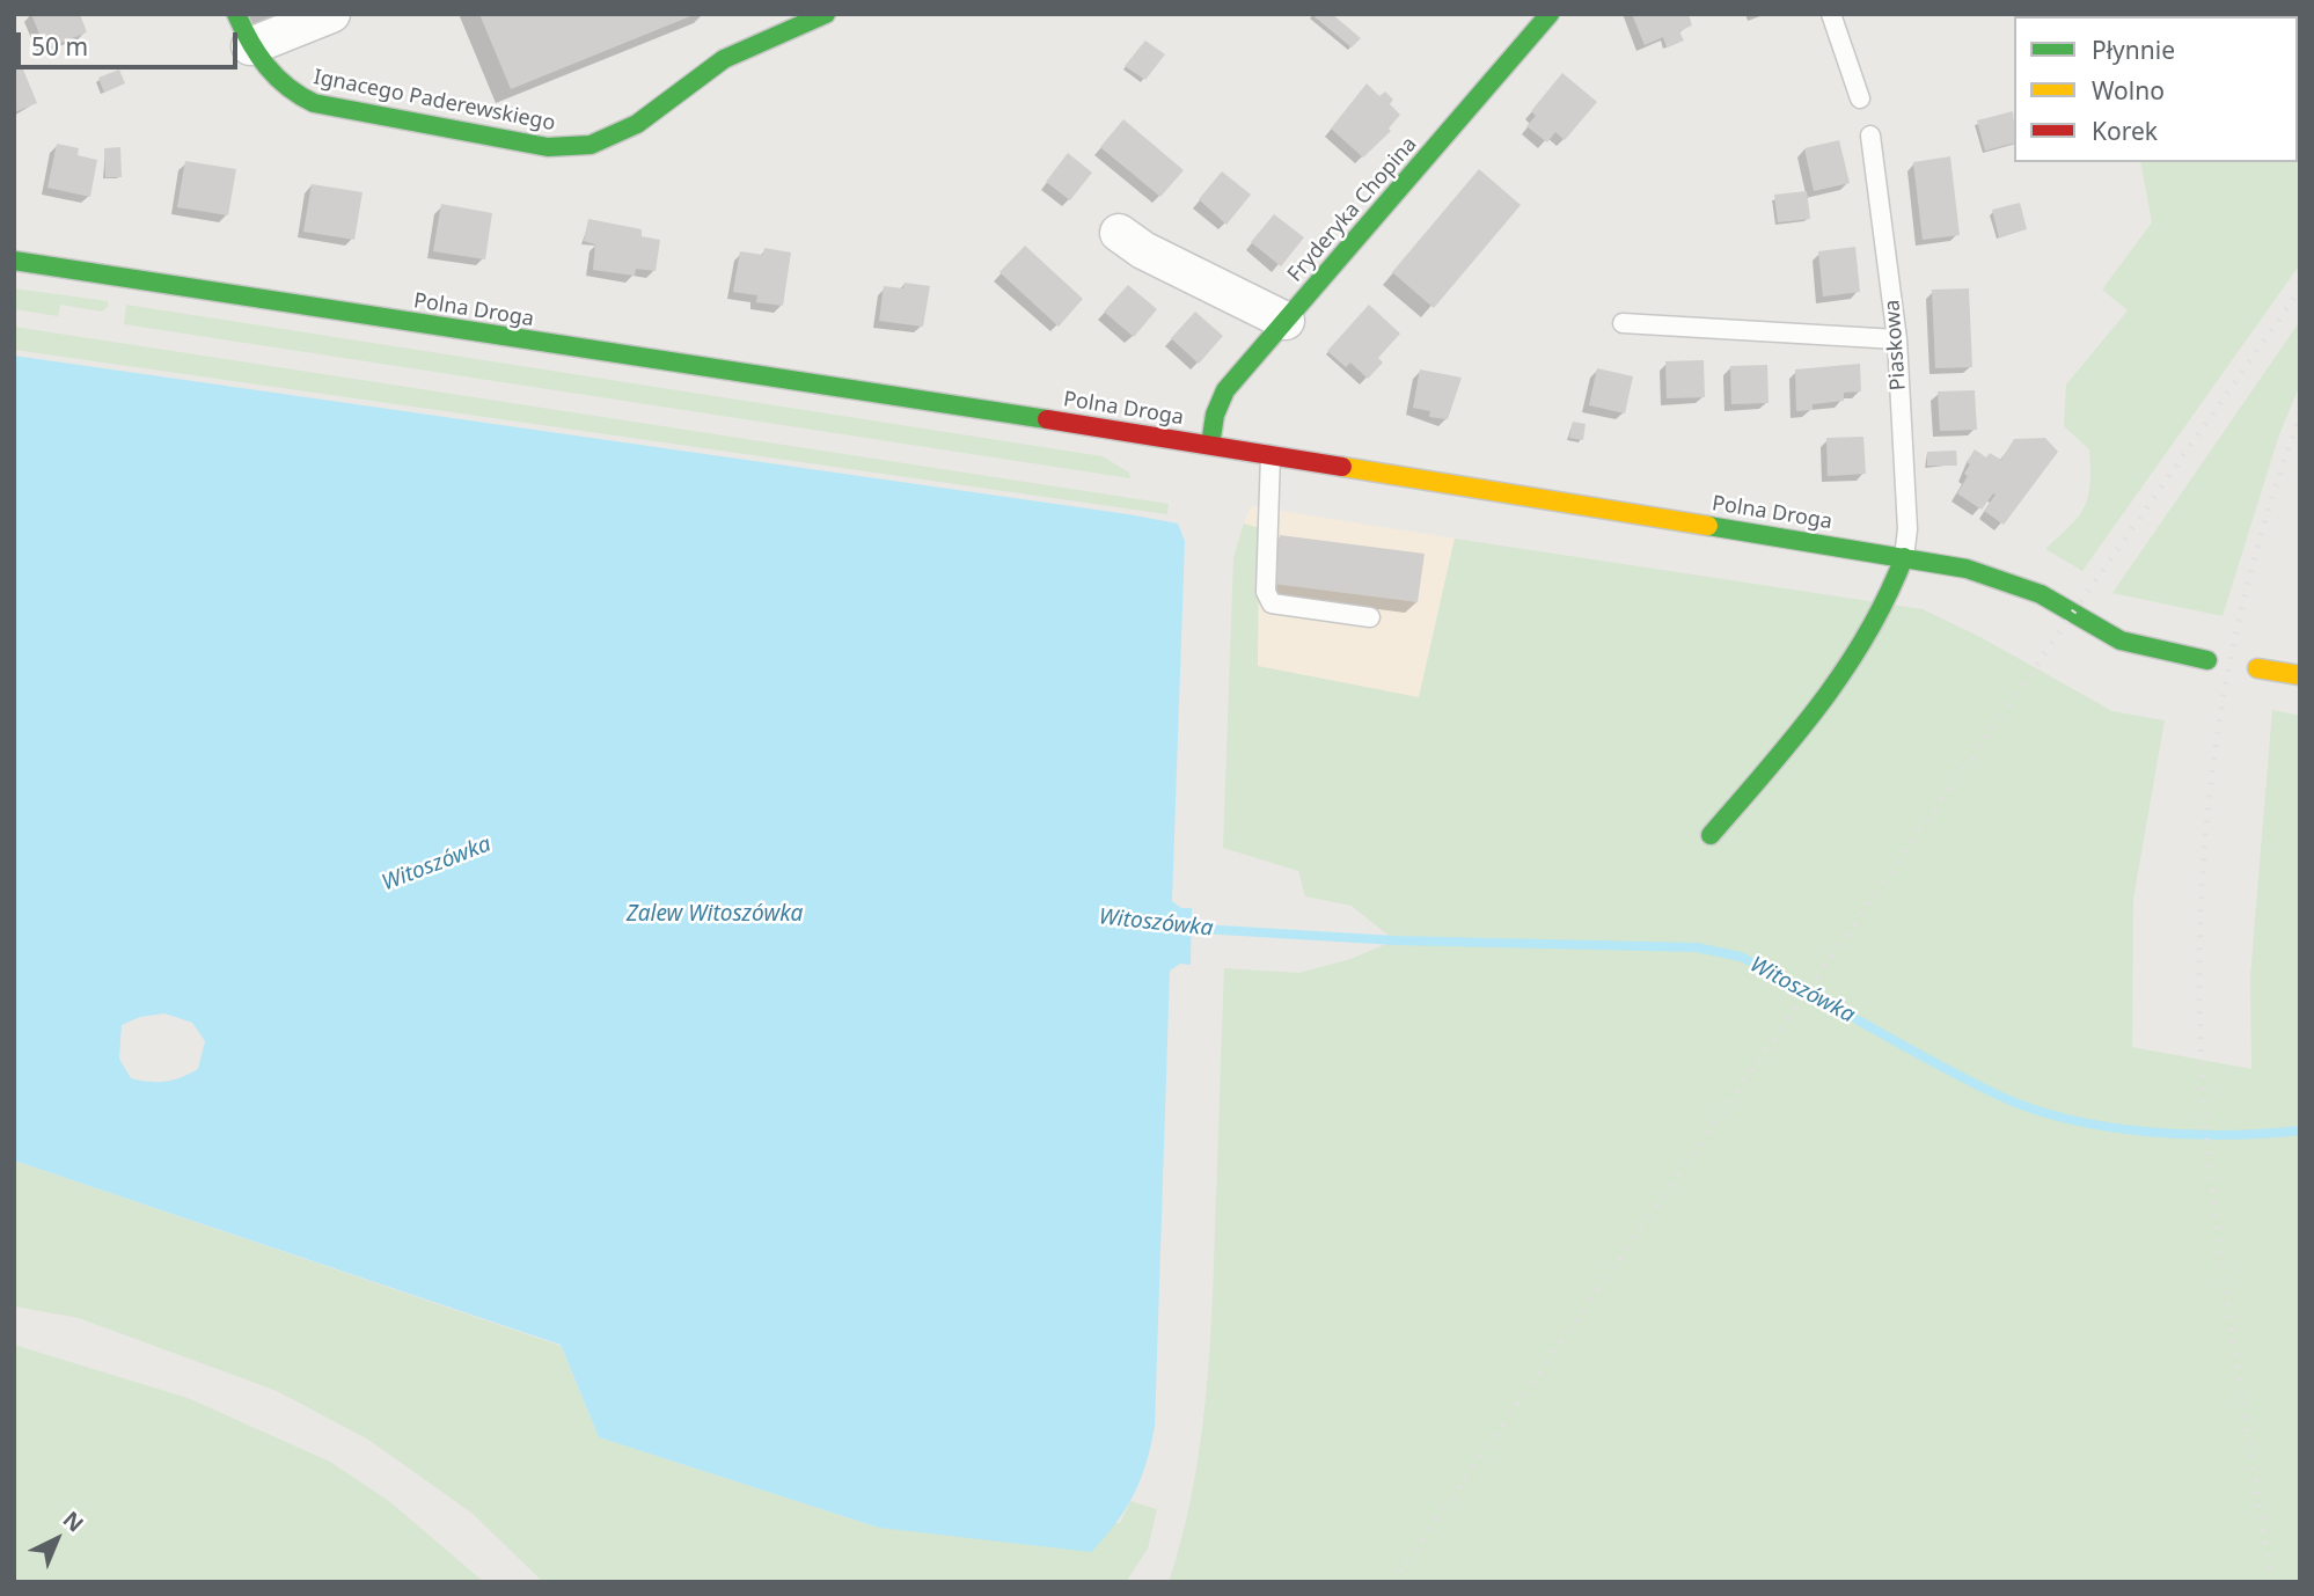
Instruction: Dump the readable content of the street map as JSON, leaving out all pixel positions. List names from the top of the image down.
{
  "streets": {
    "street": ["Ignacego Paderewskiego", "Fryderyka Chopina", "Polna Droga"],
    "lane": ["Piaskowa"]
  },
  "crossings": [
    ["Fryderyka Chopina", "Polna Droga"],
    ["Polna Droga", "Piaskowa"]
  ],
  "water": ["Witoszówka", "Zalew Witoszówka"],
  "legend": ["Płynnie", "Wolno", "Korek"],
  "scale_bar": "50 m",
  "north": "top right"
}
